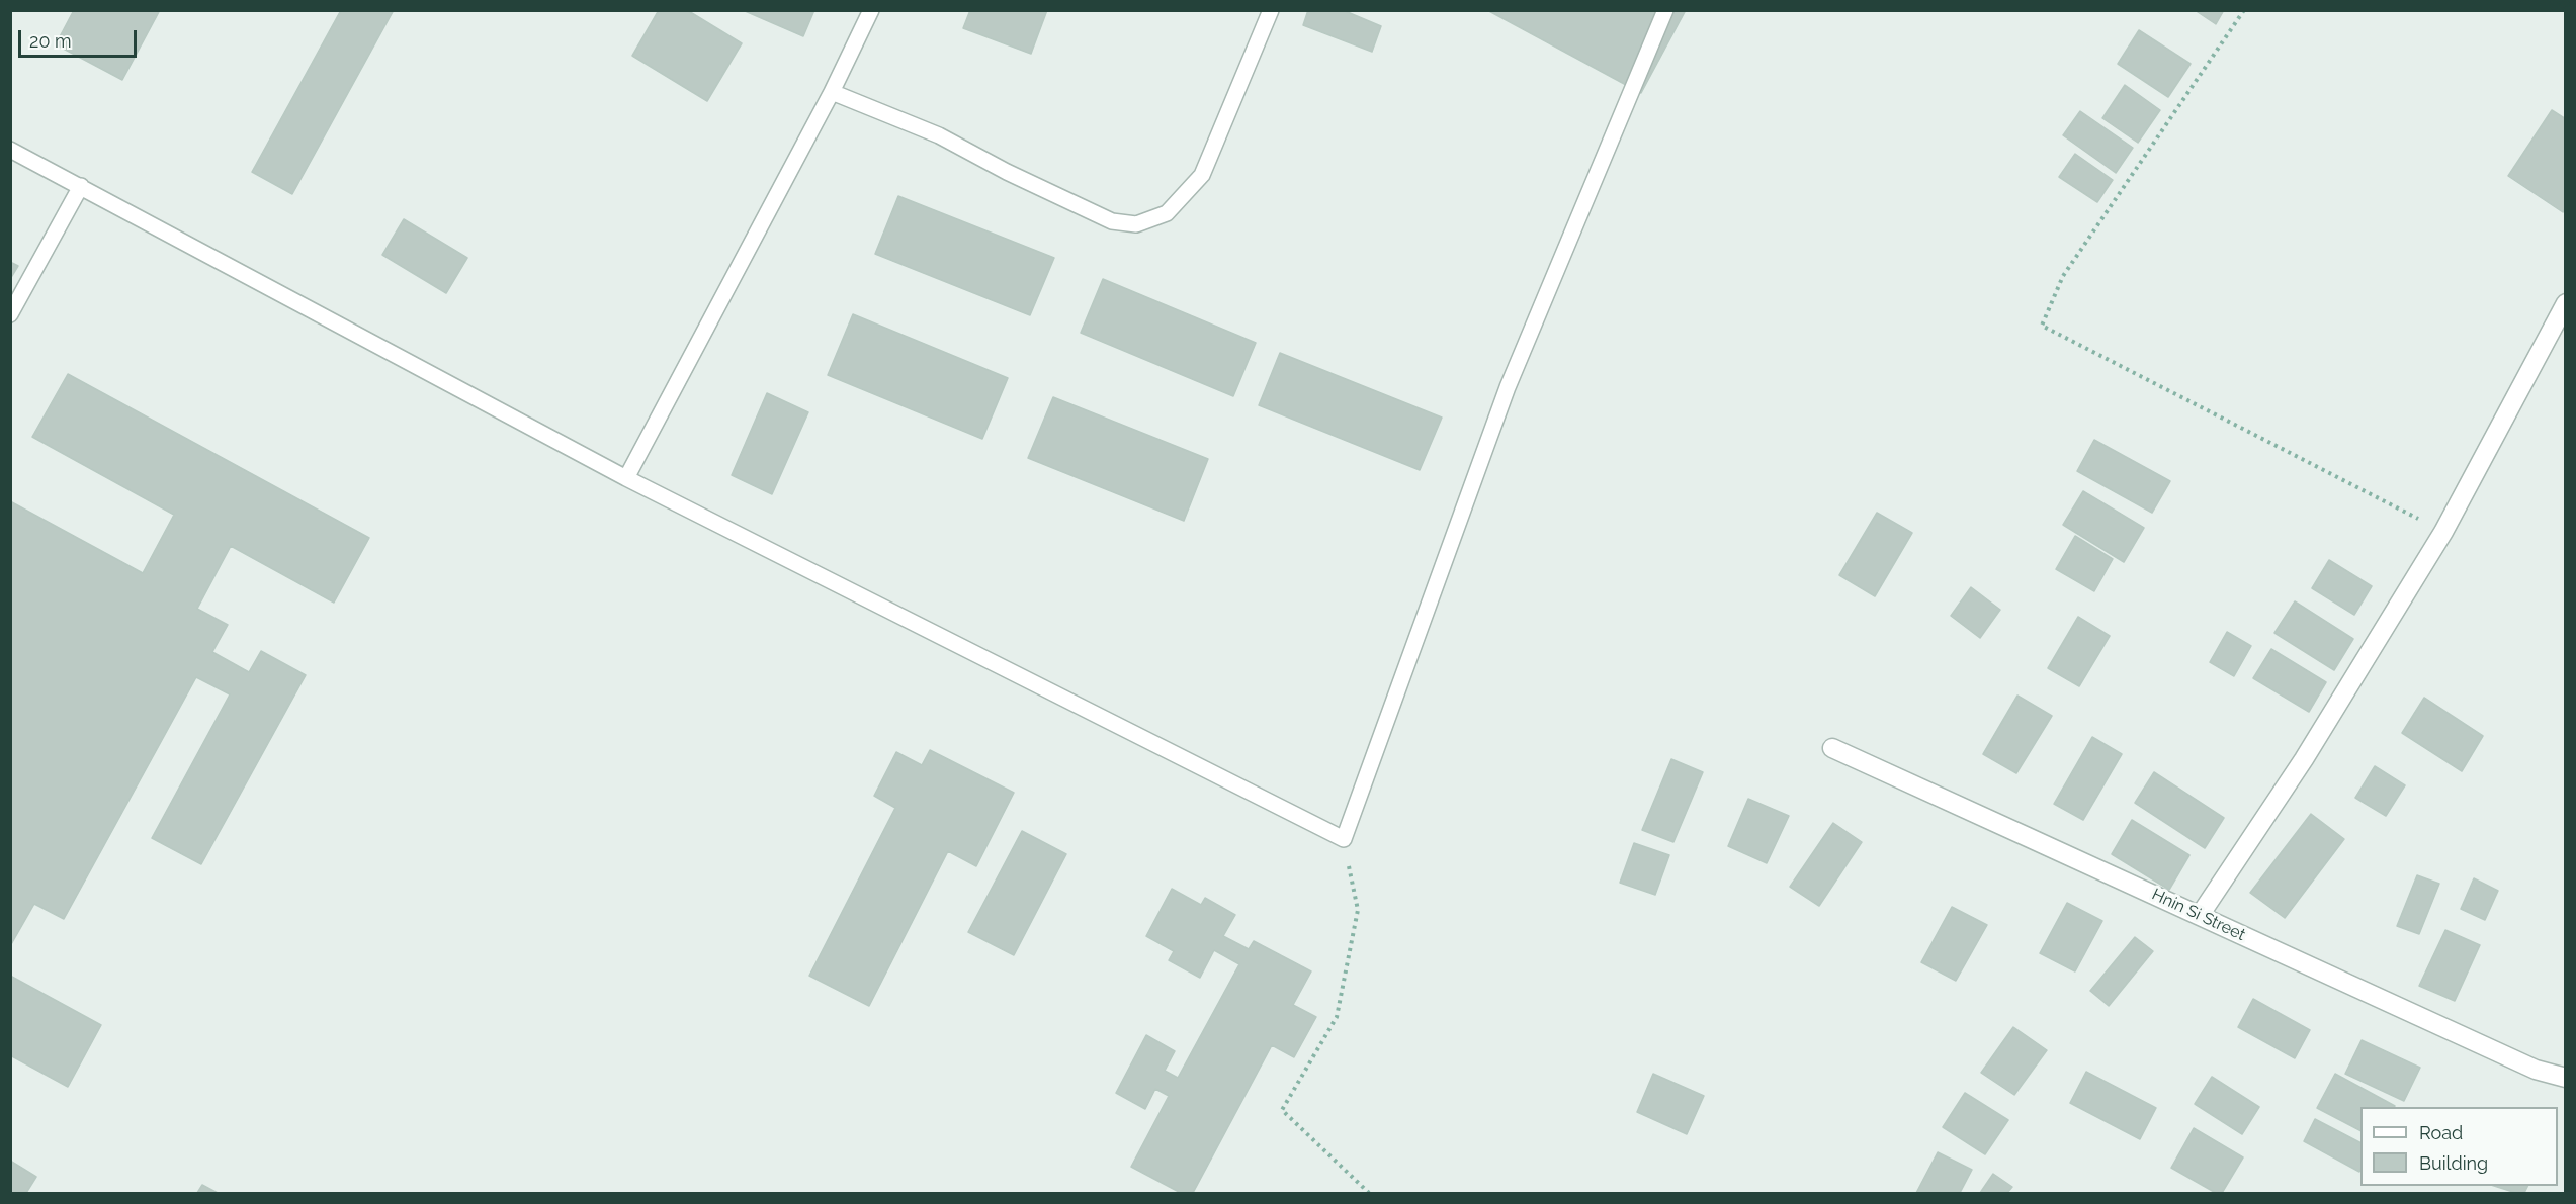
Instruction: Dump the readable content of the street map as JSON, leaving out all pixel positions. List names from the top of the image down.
{
  "streets": {
    "street": ["Hnin Si Street"]
  },
  "legend": ["Road", "Building"],
  "scale_bar": "20 m"
}
